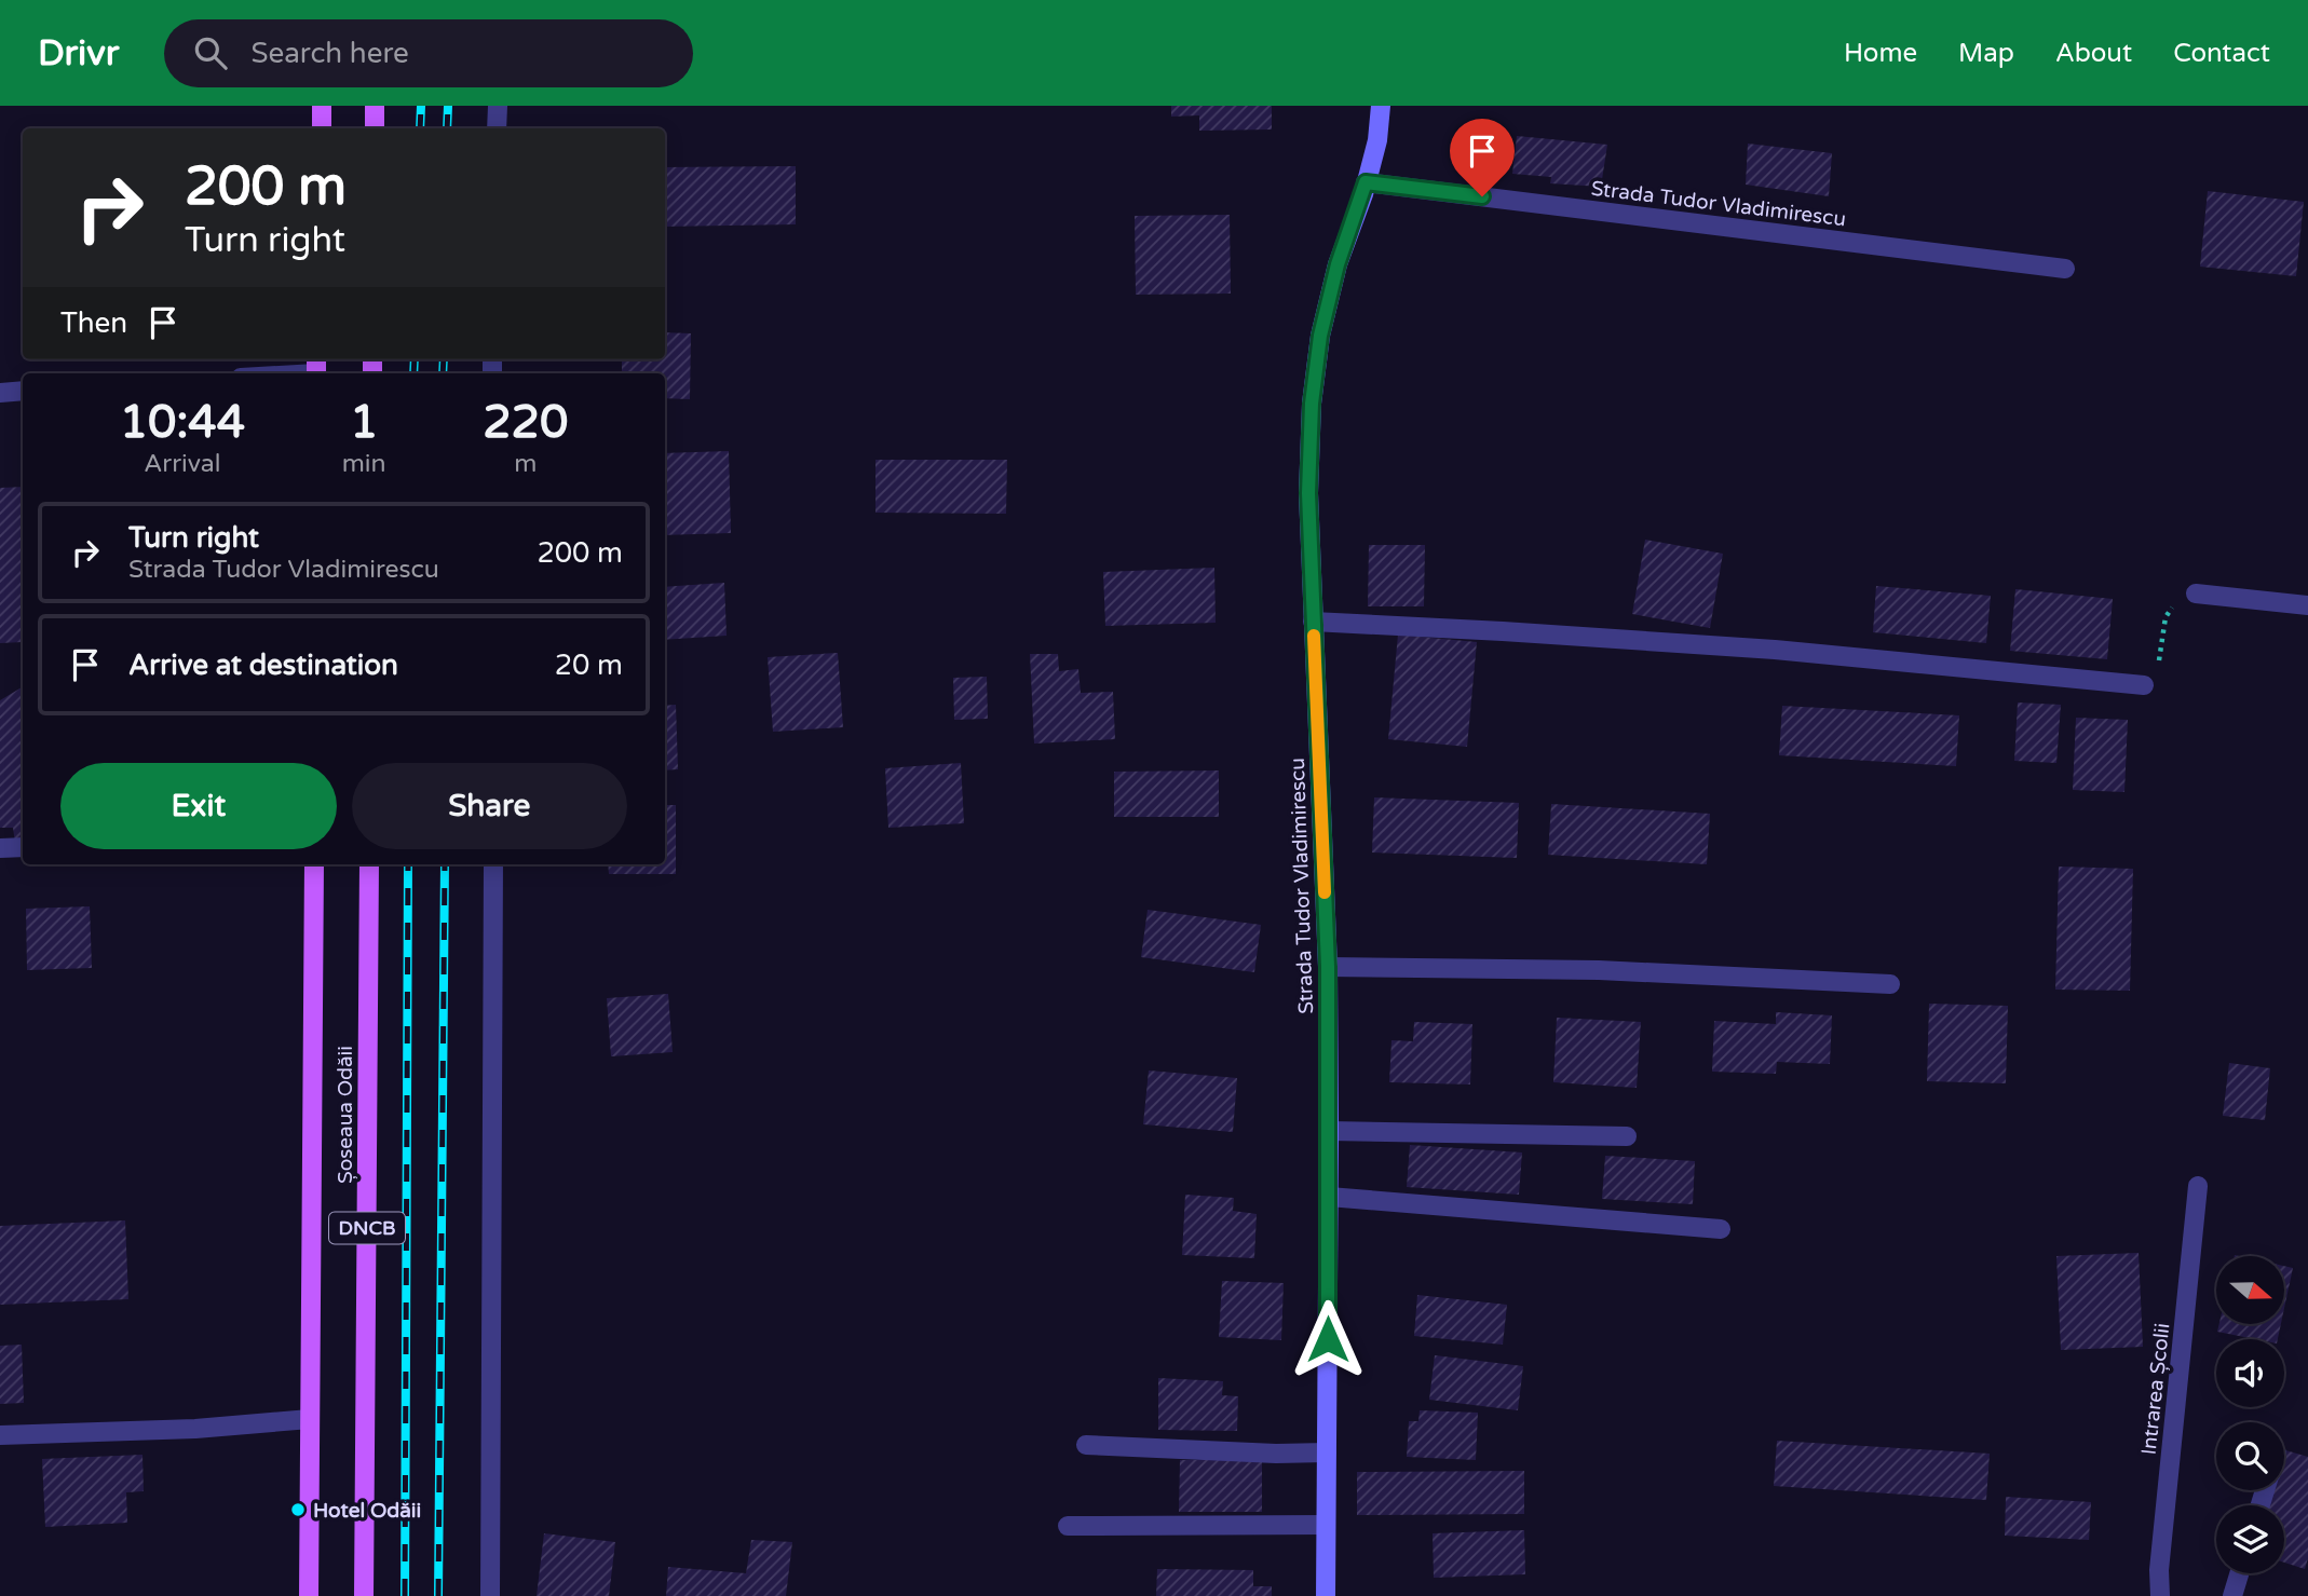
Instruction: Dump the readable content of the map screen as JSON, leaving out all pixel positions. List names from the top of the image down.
{
  "streets": {
    "main road": ["Șoseaua Odăii", "DNCB"],
    "street": ["Strada Tudor Vladimirescu", "Intrarea Școlii"]
  },
  "places": ["Hotel Odăii"],
  "north": "right",
  "page": {
    "header": "Drivr",
    "search": "Search here",
    "nav": [
      "Home",
      "Map",
      "About",
      "Contact"
    ],
    "turn": ["200 m", "Turn right"],
    "then": "Then",
    "eta": [
      "10:44",
      "Arrival",
      "1",
      "min",
      "220",
      "m"
    ],
    "list": [
      {
        "name": "Turn right",
        "note": "Strada Tudor Vladimirescu",
        "value": "200 m"
      },
      {
        "name": "Arrive at destination",
        "value": "20 m"
      }
    ],
    "buttons": ["Exit", "Share"]
  }
}
